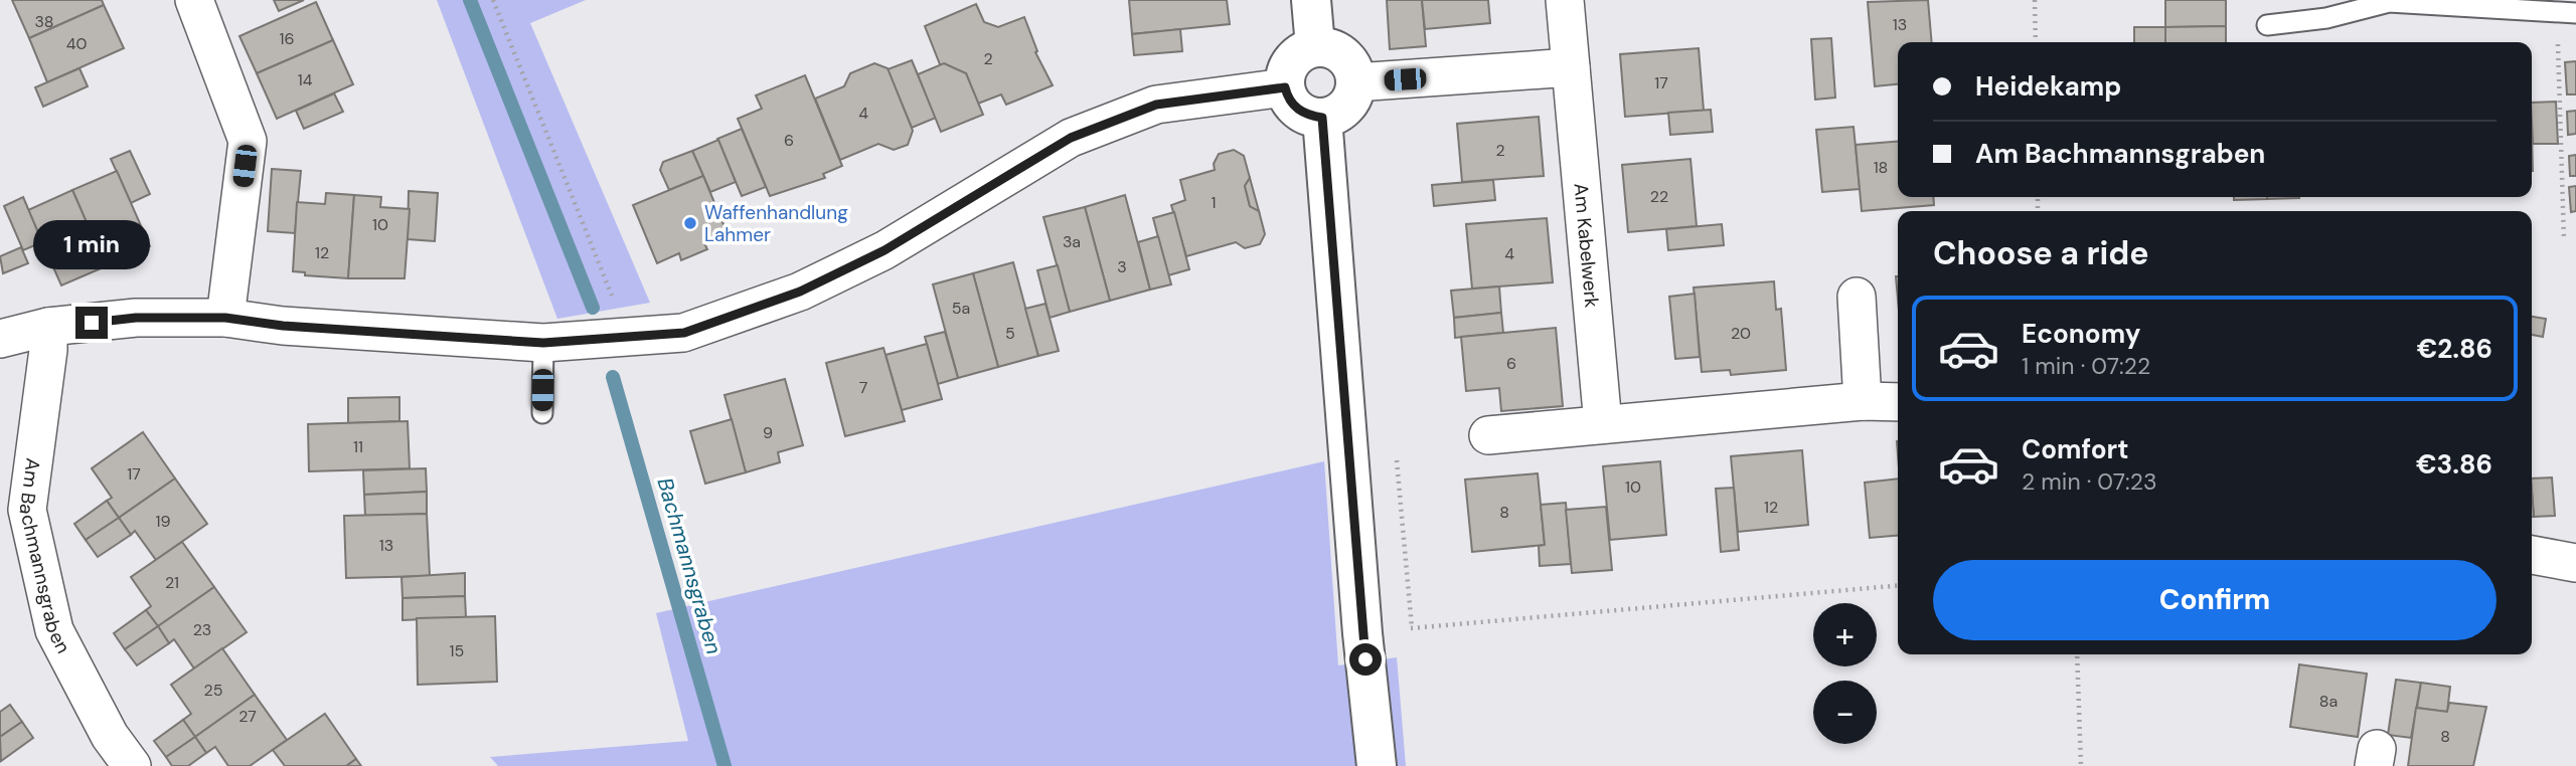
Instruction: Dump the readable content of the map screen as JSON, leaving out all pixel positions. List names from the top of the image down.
{
  "streets": {
    "street": ["Am Kabelwerk", "Am Bachmannsgraben"]
  },
  "water": ["Bachmannsgraben"],
  "places": ["Waffenhandlung Lahmer"],
  "house_numbers": [
    "38",
    "13",
    "16",
    "40",
    "2",
    "14",
    "17",
    "4",
    "6",
    "2",
    "18",
    "22",
    "1",
    "10",
    "3a",
    "12",
    "4",
    "3",
    "5a",
    "5",
    "20",
    "6",
    "7",
    "9",
    "11",
    "17",
    "10",
    "12",
    "8",
    "19",
    "13",
    "21",
    "23",
    "15",
    "25",
    "8a",
    "27",
    "8"
  ],
  "page": {
    "banner": ["Heidekamp", "Am Bachmannsgraben"],
    "heading": "Choose a ride",
    "bubble": "1 min",
    "list": [
      {
        "name": "Economy",
        "note": "1 min · 07:22",
        "value": "€2.86"
      },
      {
        "name": "Comfort",
        "note": "2 min · 07:23",
        "value": "€3.86"
      }
    ],
    "buttons": "Confirm",
    "map_buttons": ["+", "−"]
  }
}
